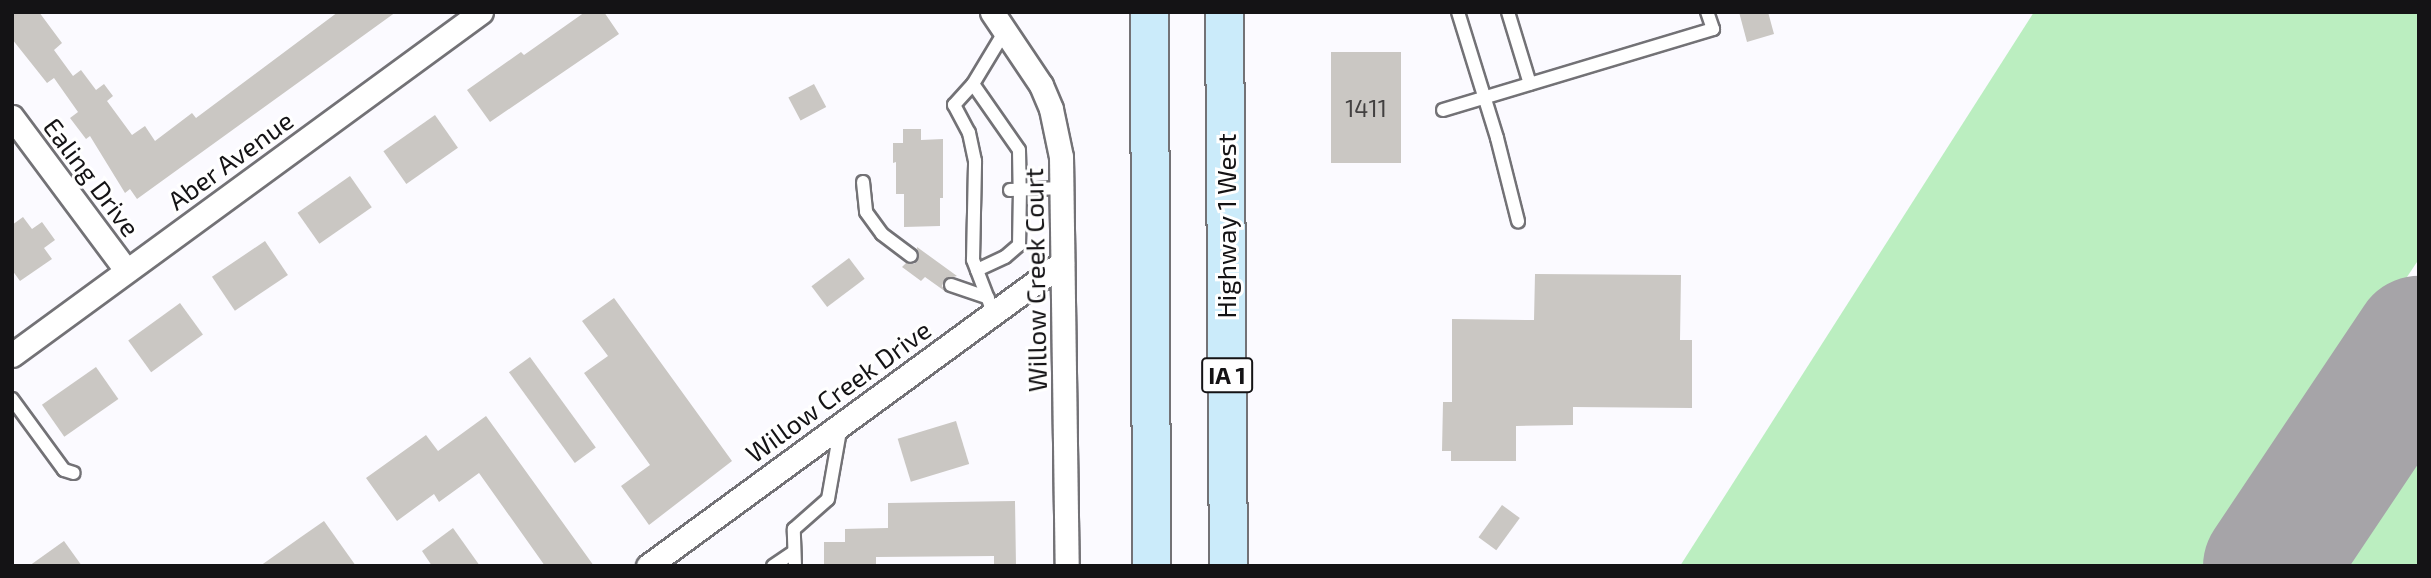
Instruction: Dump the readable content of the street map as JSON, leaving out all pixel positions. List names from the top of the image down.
{
  "streets": {
    "main road": ["Highway 1 West", "IA 1"],
    "street": [
      "Aber Avenue",
      "Ealing Drive",
      "Willow Creek Court",
      "Willow Creek Drive"
    ]
  },
  "crossings": [
    ["Aber Avenue", "Ealing Drive"],
    ["Willow Creek Court", "Willow Creek Drive"]
  ],
  "house_numbers": ["1411"]
}
